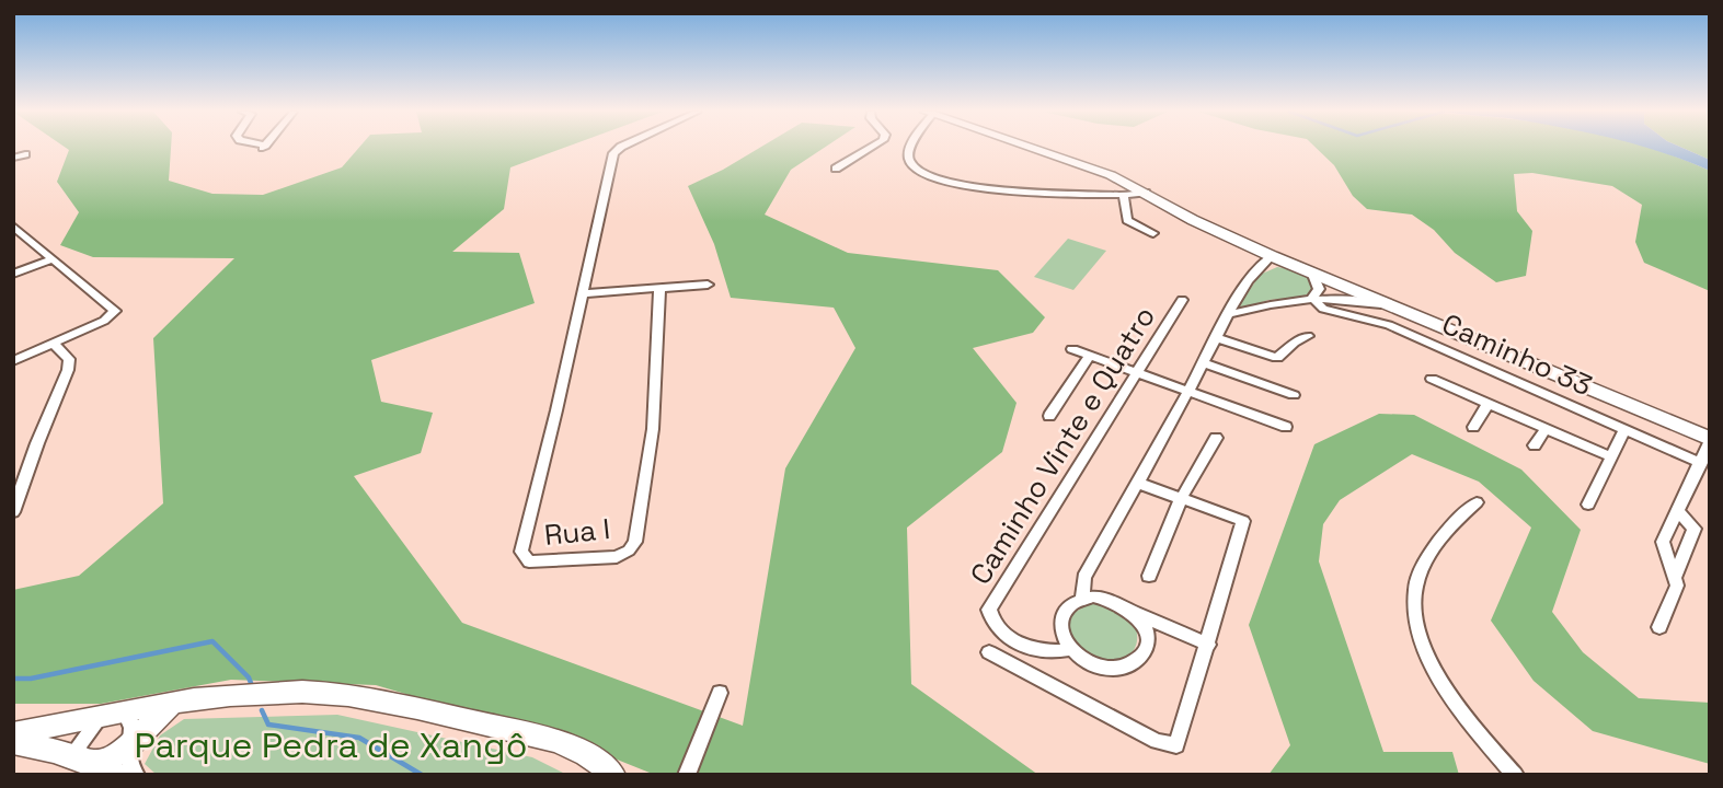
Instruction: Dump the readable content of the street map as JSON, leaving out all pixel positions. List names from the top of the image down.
{
  "streets": {
    "street": ["Caminho 33", "Caminho Vinte e Quatro", "Rua I"]
  },
  "parks": ["Parque Pedra de Xangô"]
}
